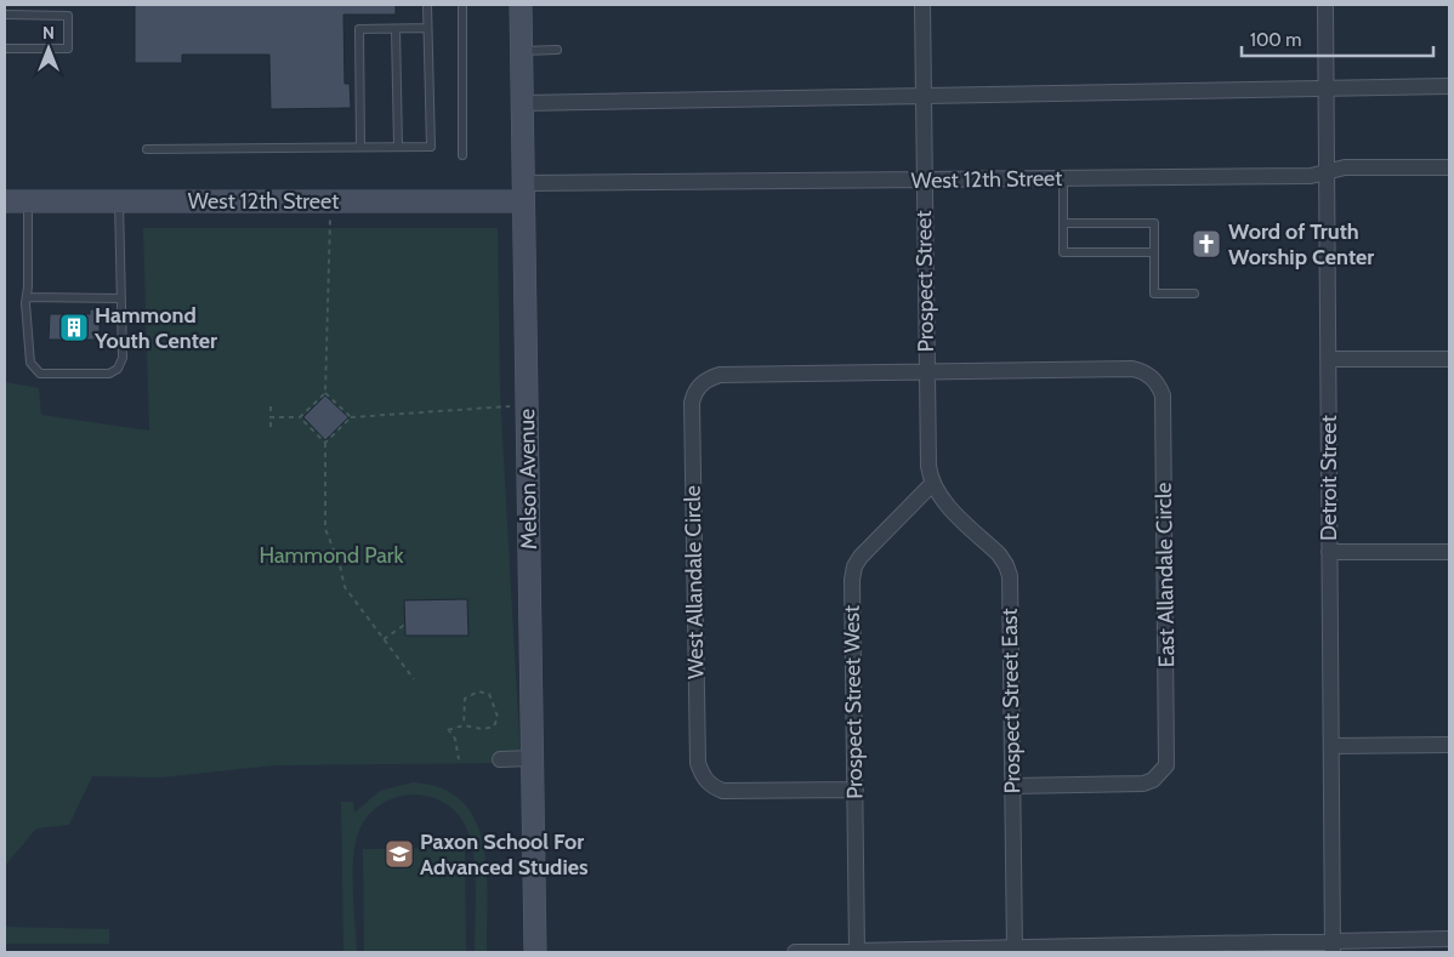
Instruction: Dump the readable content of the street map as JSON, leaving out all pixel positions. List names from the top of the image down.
{
  "streets": {
    "street": [
      "West 12th Street",
      "Prospect Street",
      "Detroit Street",
      "Melson Avenue",
      "East Allandale Circle",
      "West Allandale Circle",
      "Prospect Street East",
      "Prospect Street West"
    ]
  },
  "crossings": [
    ["West 12th Street", "Prospect Street"],
    ["West 12th Street", "Detroit Street"],
    ["West 12th Street", "Melson Avenue"],
    ["Prospect Street", "East Allandale Circle"],
    ["Prospect Street", "West Allandale Circle"],
    ["Prospect Street", "Prospect Street East"],
    ["Prospect Street", "Prospect Street West"],
    ["East Allandale Circle", "West Allandale Circle"],
    ["East Allandale Circle", "Prospect Street East"],
    ["West Allandale Circle", "Prospect Street West"],
    ["Prospect Street East", "Prospect Street West"]
  ],
  "parks": ["Hammond Park"],
  "places": {
    "church": ["Word of Truth Worship Center"],
    "building": ["Hammond Youth Center"],
    "school or university": ["Paxon School For Advanced Studies"]
  },
  "scale_bar": "100 m",
  "north": "top"
}
